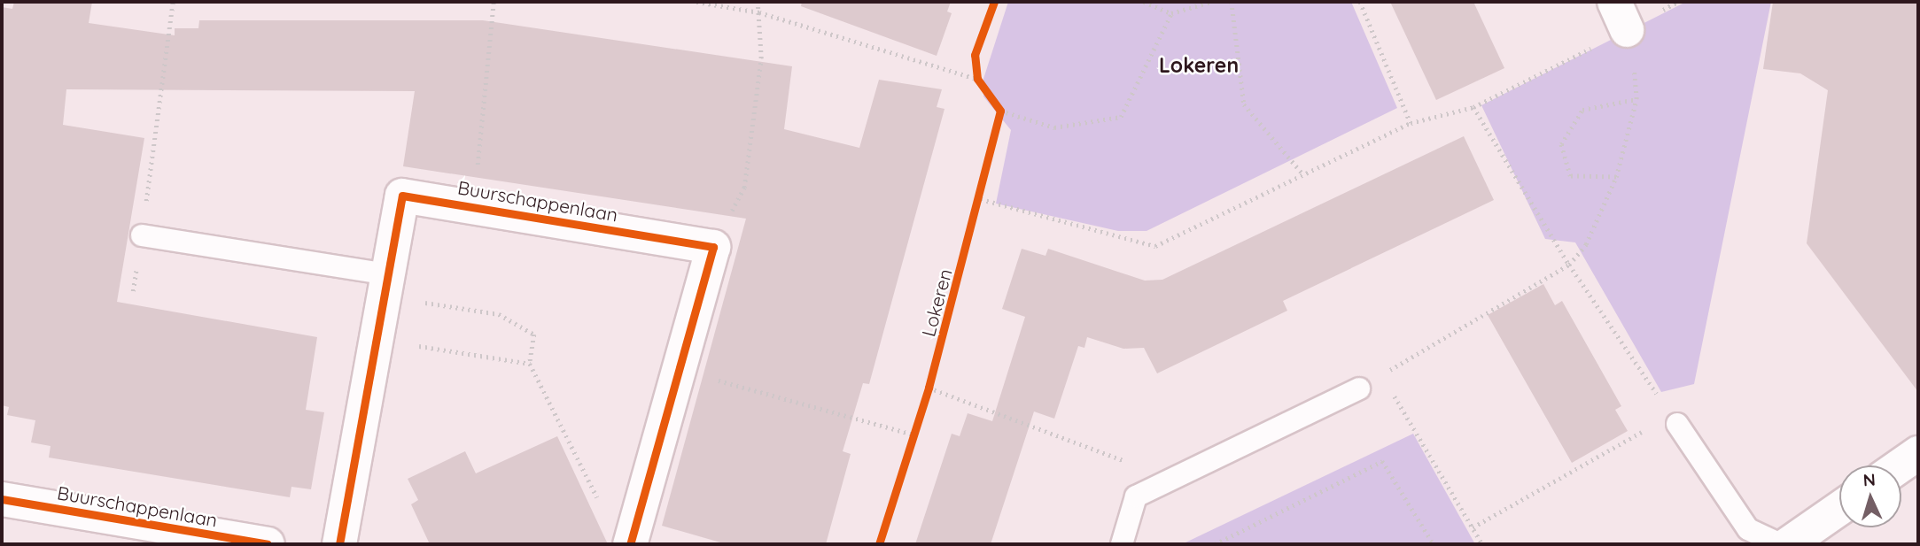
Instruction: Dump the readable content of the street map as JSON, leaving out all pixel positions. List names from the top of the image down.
{
  "streets": {
    "street": ["Buurschappenlaan"],
    "cycle path": ["Lokeren"]
  },
  "districts": ["Lokeren"],
  "north": "top"
}
